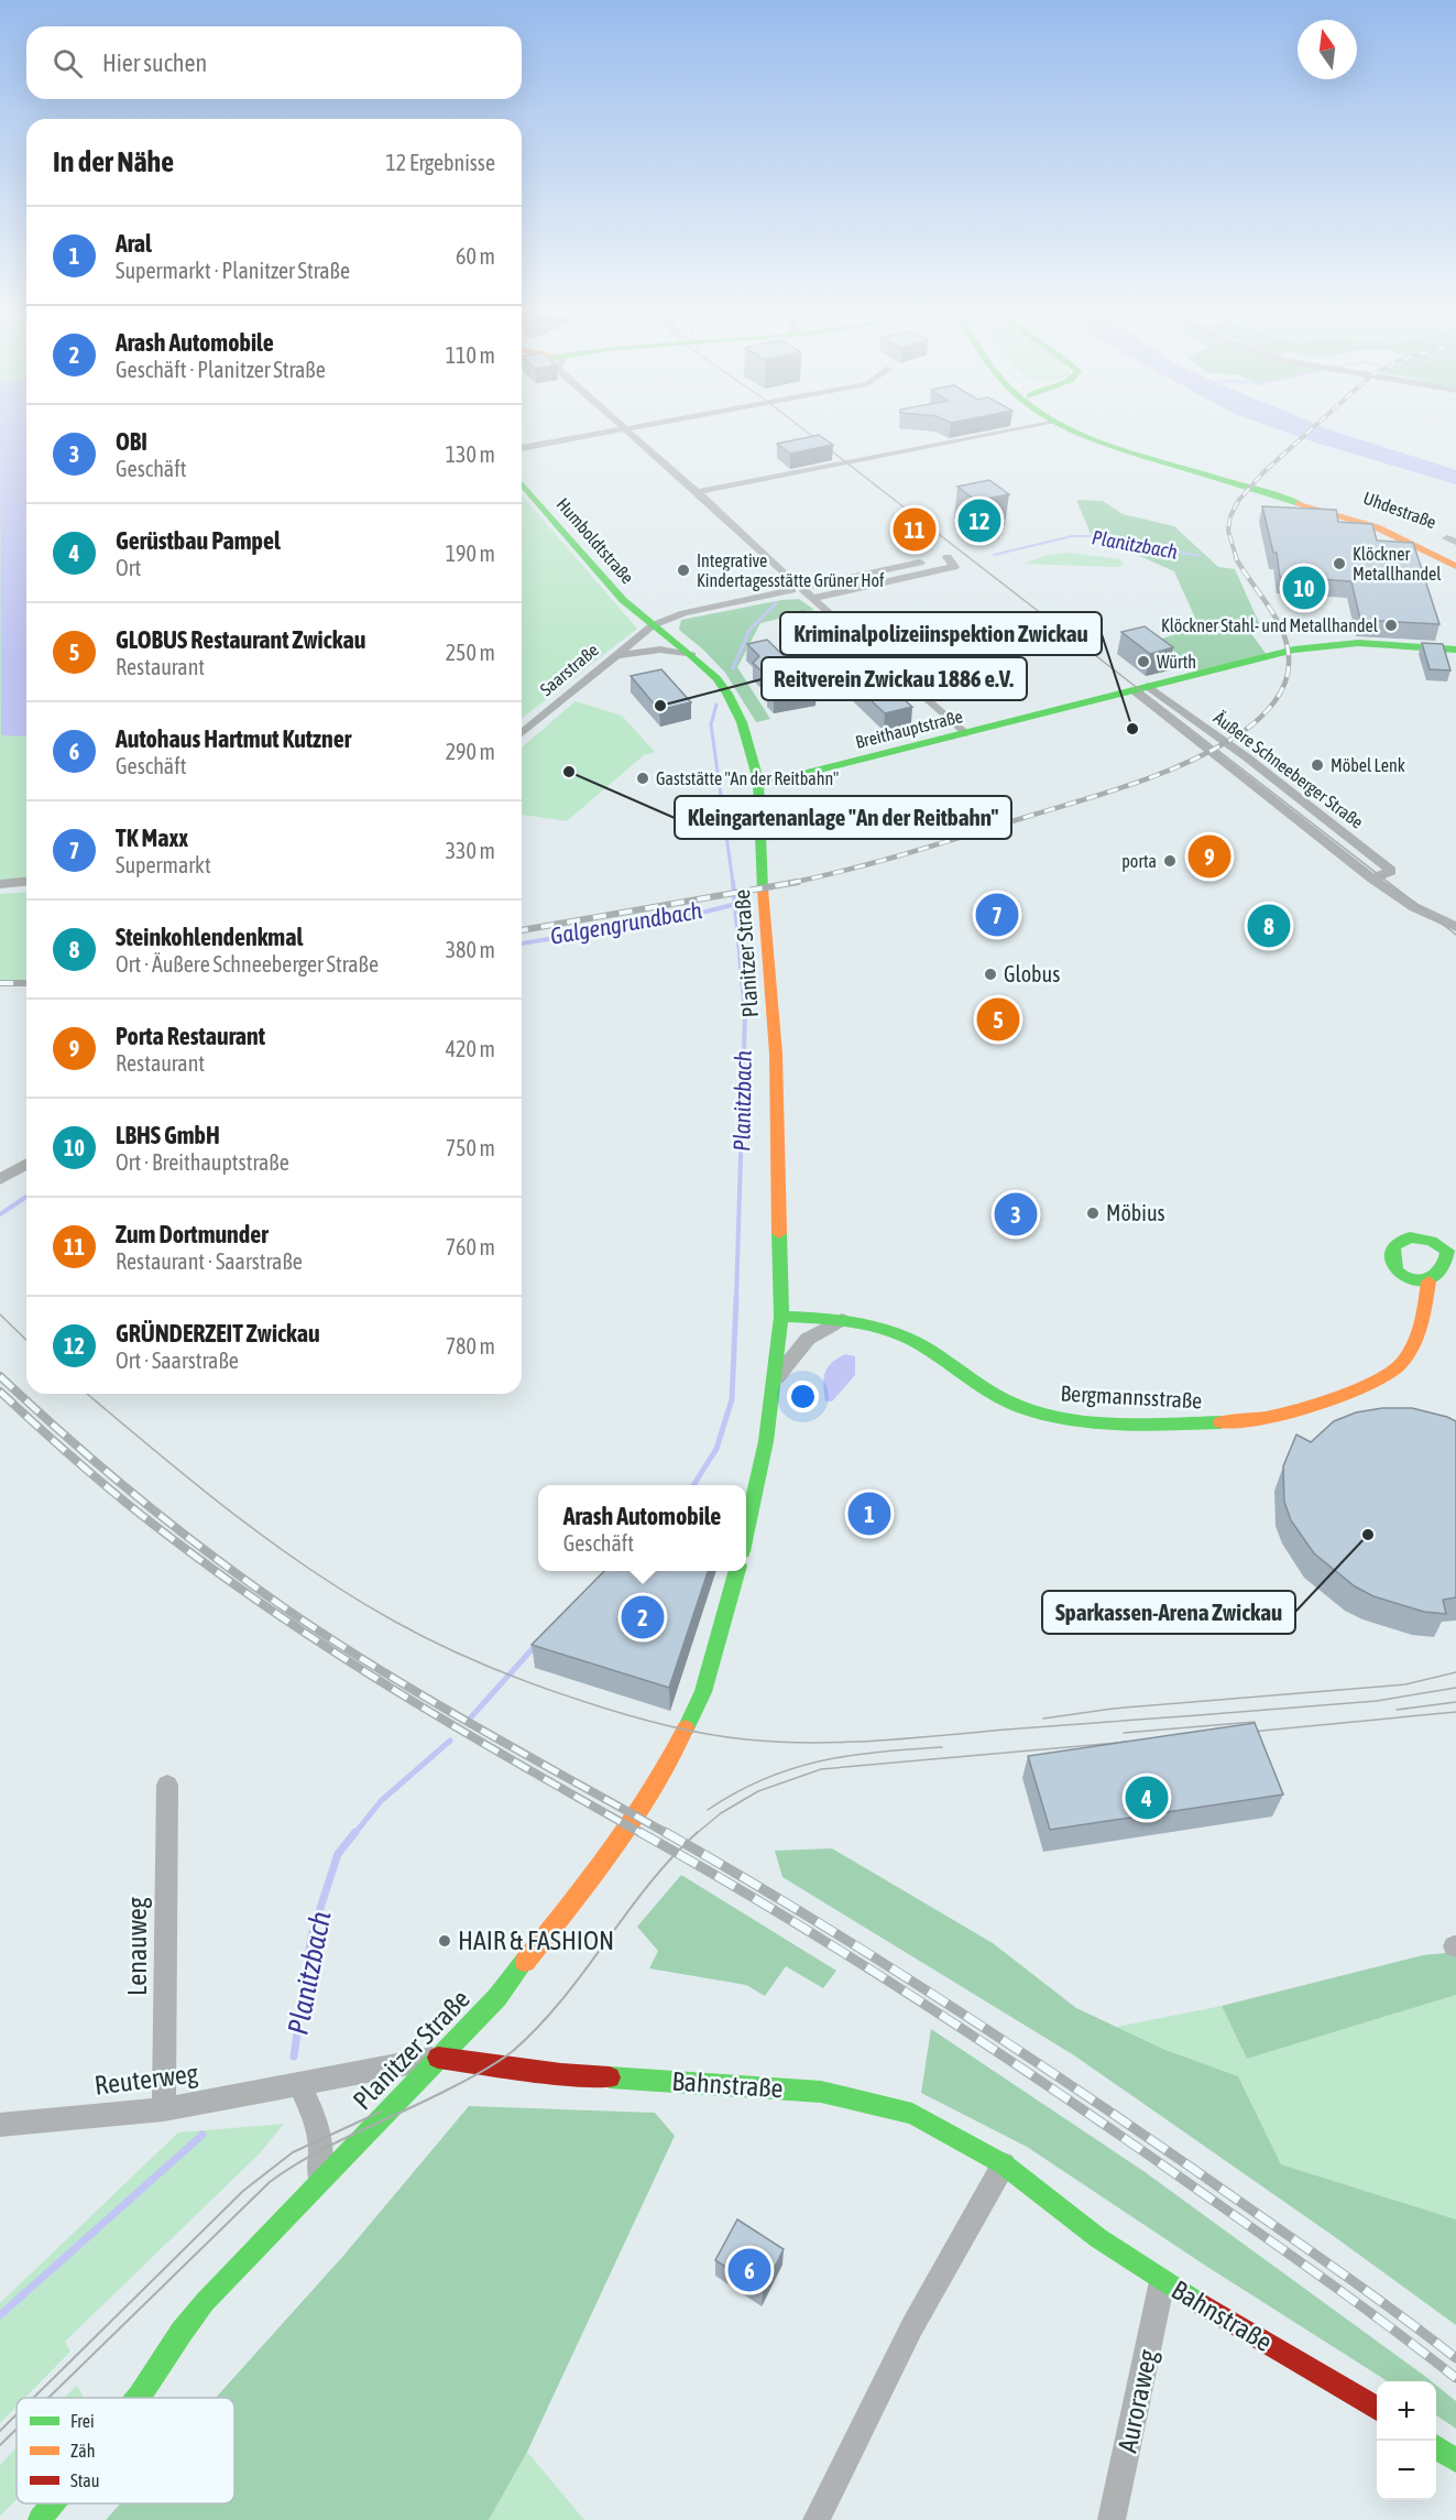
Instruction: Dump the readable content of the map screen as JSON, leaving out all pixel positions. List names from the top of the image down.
{
  "streets": {
    "main road": [
      "Uhdestraße",
      "Humboldtstraße",
      "Breithauptstraße",
      "Planitzer Straße",
      "Bergmannsstraße",
      "Bahnstraße"
    ],
    "street": [
      "Saarstraße",
      "Äußere Schneeberger Straße",
      "Lenauweg",
      "Reuterweg",
      "Auroraweg"
    ]
  },
  "crossings": [
    ["Humboldtstraße", "Saarstraße"],
    ["Humboldtstraße", "Planitzer Straße"],
    ["Saarstraße", "Planitzer Straße"],
    ["Breithauptstraße", "Äußere Schneeberger Straße"],
    ["Breithauptstraße", "Planitzer Straße"],
    ["Planitzer Straße", "Bergmannsstraße"],
    ["Planitzer Straße", "Reuterweg"],
    ["Planitzer Straße", "Bahnstraße"],
    ["Lenauweg", "Reuterweg"],
    ["Reuterweg", "Bahnstraße"],
    ["Bahnstraße", "Auroraweg"]
  ],
  "water": ["Planitzbach", "Galgengrundbach"],
  "places": [
    "Klöckner Metallhandel",
    "Integrative Kindertagesstätte Grüner Hof",
    "Klöckner Stahl- und Metallhandel",
    "Würth",
    "Reitverein Zwickau 1886 e.V.",
    "Kriminalpolizeiinspektion Zwickau",
    "Möbel Lenk",
    "Kleingartenanlage \"An der Reitbahn\"",
    "Gaststätte \"An der Reitbahn\"",
    "porta",
    "Globus",
    "Möbius",
    "Sparkassen-Arena Zwickau",
    "HAIR & FASHION"
  ],
  "legend": ["Frei", "Zäh", "Stau"],
  "north": "top",
  "page": {
    "search": "Hier suchen",
    "heading": ["In der Nähe", "12 Ergebnisse"],
    "list": [
      {
        "mark": "1",
        "name": "Aral",
        "note": "Supermarkt · Planitzer Straße",
        "value": "60 m"
      },
      {
        "mark": "2",
        "name": "Arash Automobile",
        "note": "Geschäft · Planitzer Straße",
        "value": "110 m"
      },
      {
        "mark": "3",
        "name": "OBI",
        "note": "Geschäft",
        "value": "130 m"
      },
      {
        "mark": "4",
        "name": "Gerüstbau Pampel",
        "note": "Ort",
        "value": "190 m"
      },
      {
        "mark": "5",
        "name": "GLOBUS Restaurant Zwickau",
        "note": "Restaurant",
        "value": "250 m"
      },
      {
        "mark": "6",
        "name": "Autohaus Hartmut Kutzner",
        "note": "Geschäft",
        "value": "290 m"
      },
      {
        "mark": "7",
        "name": "TK Maxx",
        "note": "Supermarkt",
        "value": "330 m"
      },
      {
        "mark": "8",
        "name": "Steinkohlendenkmal",
        "note": "Ort · Äußere Schneeberger Straße",
        "value": "380 m"
      },
      {
        "mark": "9",
        "name": "Porta Restaurant",
        "note": "Restaurant",
        "value": "420 m"
      },
      {
        "mark": "10",
        "name": "LBHS GmbH",
        "note": "Ort · Breithauptstraße",
        "value": "750 m"
      },
      {
        "mark": "11",
        "name": "Zum Dortmunder",
        "note": "Restaurant · Saarstraße",
        "value": "760 m"
      },
      {
        "mark": "12",
        "name": "GRÜNDERZEIT Zwickau",
        "note": "Ort · Saarstraße",
        "value": "780 m"
      }
    ],
    "pins": [
      "12",
      "11",
      "10",
      "9",
      "7",
      "8",
      "5",
      "3",
      "1",
      "2",
      "4",
      "6"
    ],
    "popup": ["Arash Automobile", "Geschäft"],
    "map_buttons": ["+", "−"]
  }
}
